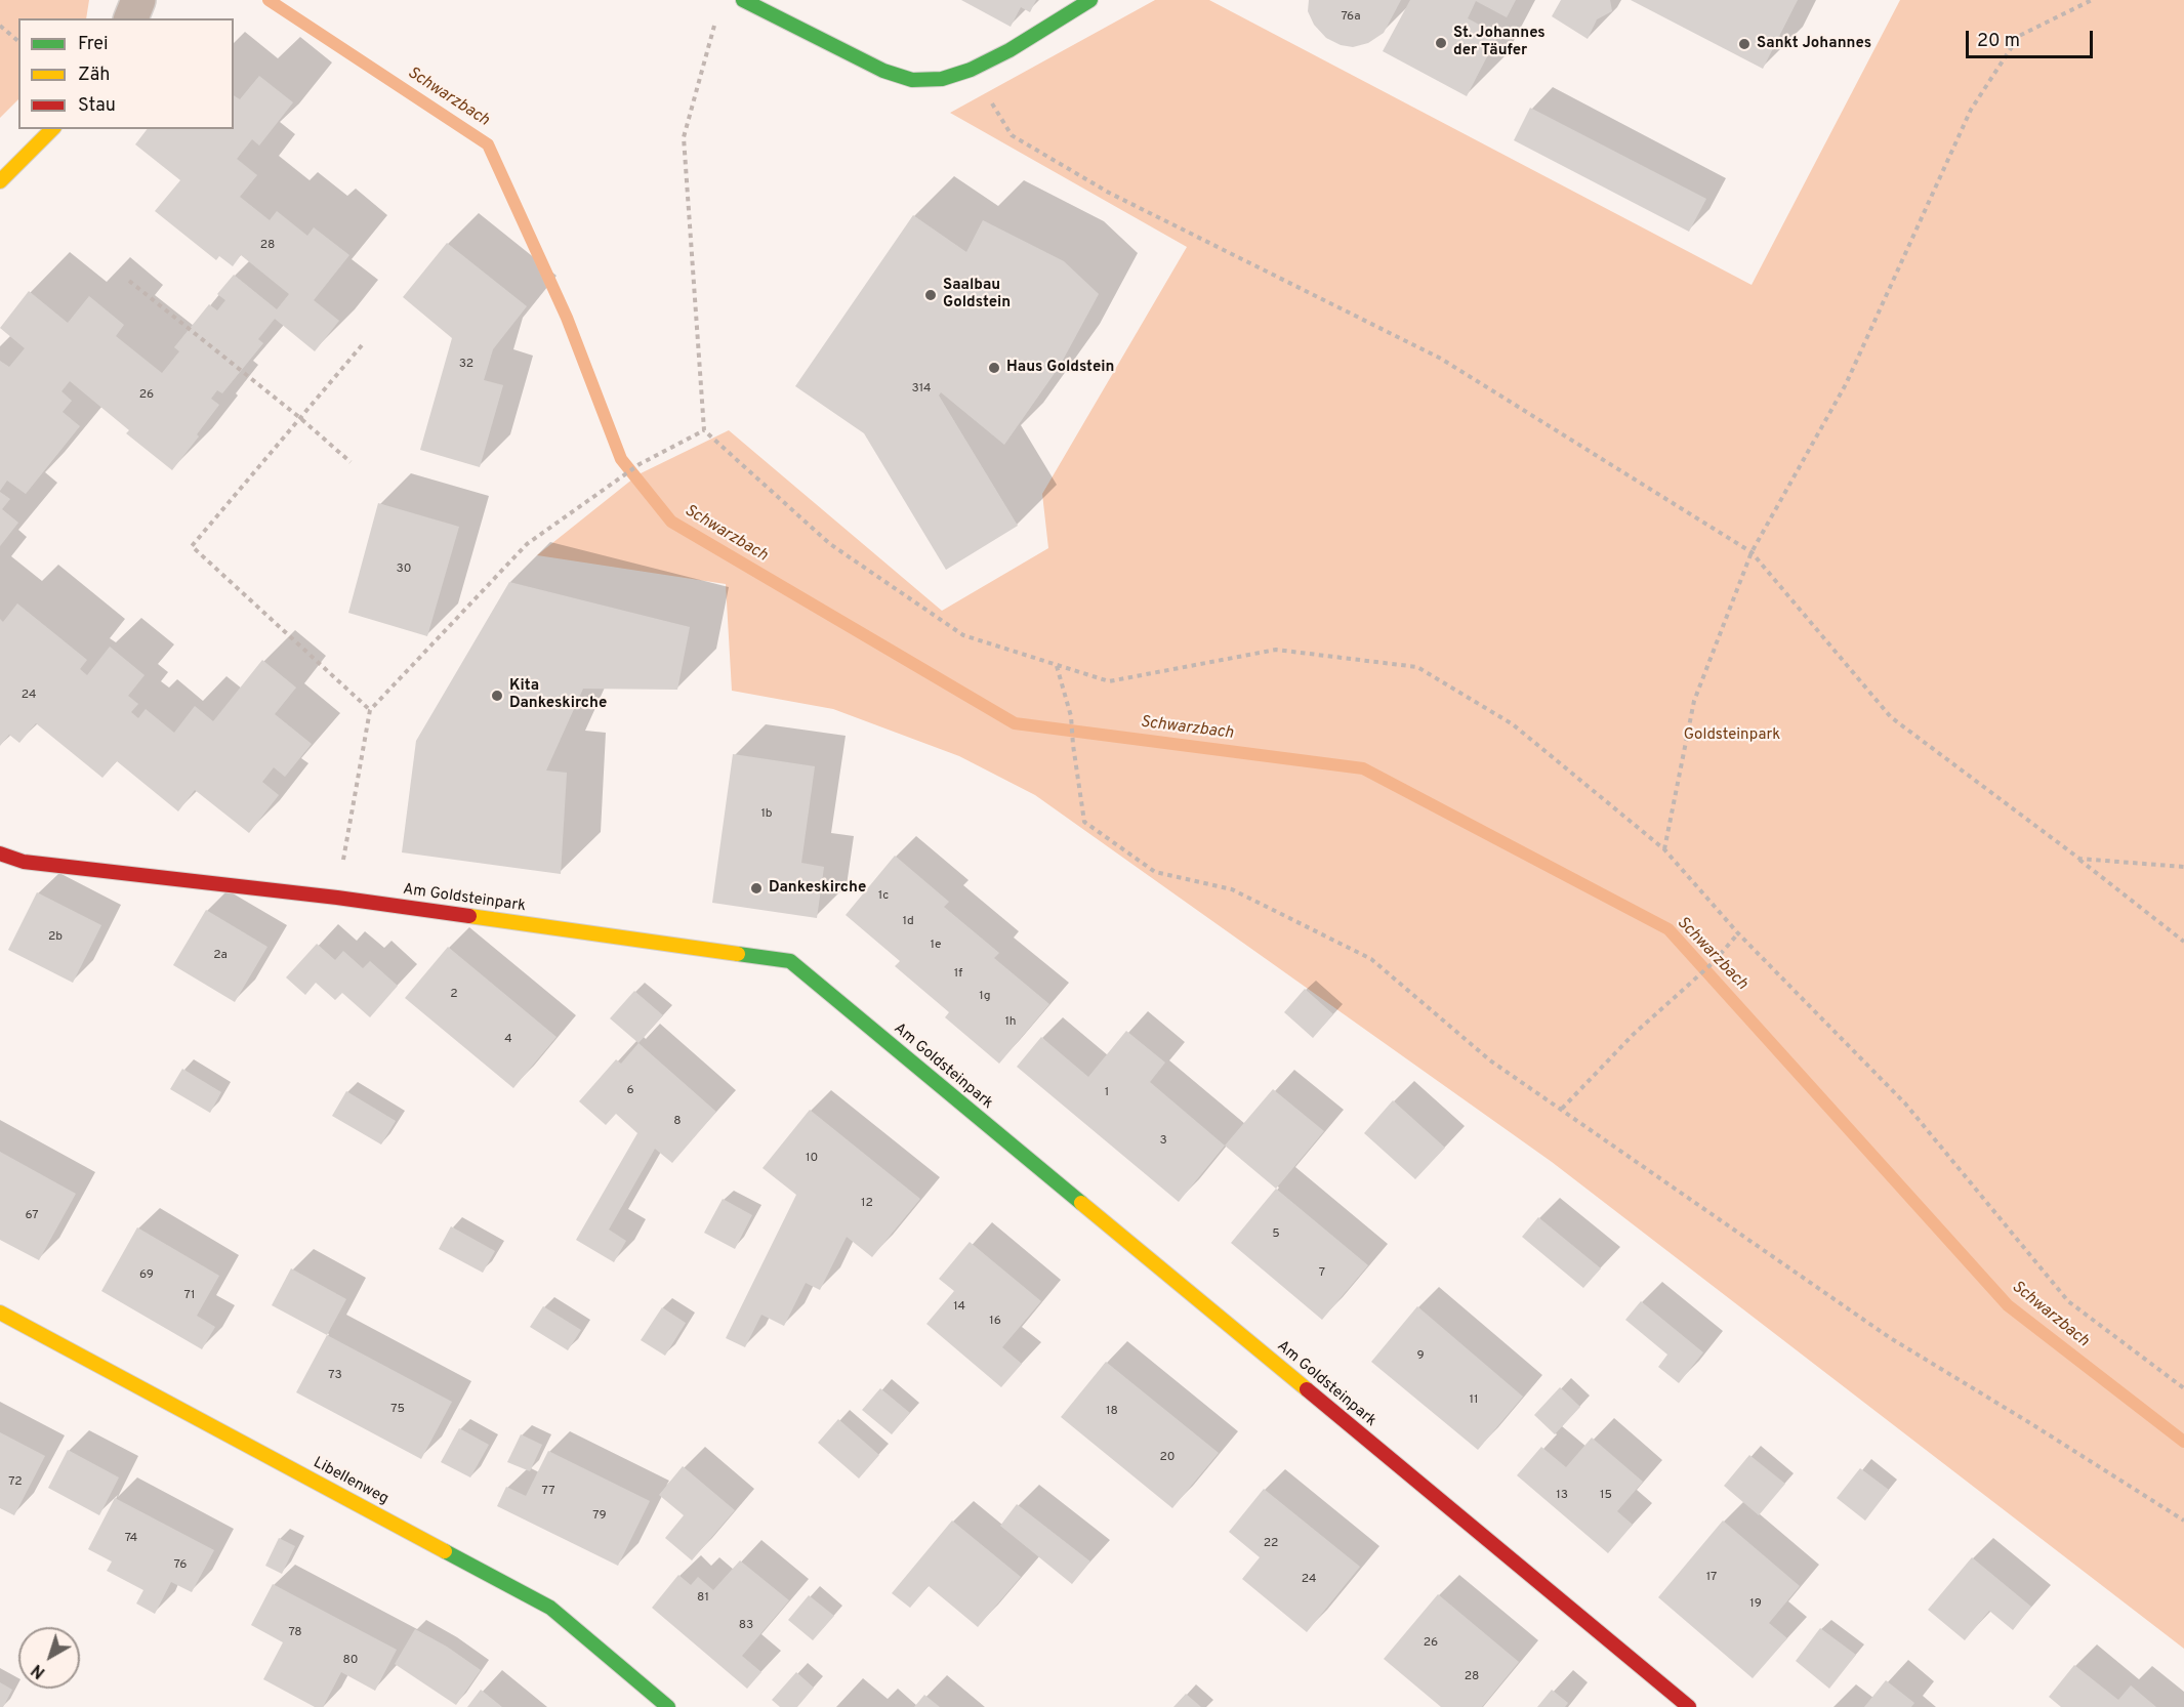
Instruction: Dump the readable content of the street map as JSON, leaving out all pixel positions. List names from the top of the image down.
{
  "streets": {
    "street": ["Am Goldsteinpark", "Libellenweg"]
  },
  "water": ["Schwarzbach"],
  "parks": ["Goldsteinpark"],
  "places": [
    "St. Johannes der Täufer",
    "Sankt Johannes",
    "Saalbau Goldstein",
    "Haus Goldstein",
    "Kita Dankeskirche",
    "Dankeskirche"
  ],
  "house_numbers": [
    "76a",
    "28",
    "32",
    "314",
    "26",
    "30",
    "24",
    "1b",
    "1c",
    "1d",
    "2b",
    "1e",
    "2a",
    "1f",
    "2",
    "1g",
    "1h",
    "4",
    "6",
    "1",
    "8",
    "3",
    "10",
    "12",
    "67",
    "5",
    "7",
    "69",
    "71",
    "14",
    "16",
    "9",
    "73",
    "11",
    "75",
    "18",
    "20",
    "72",
    "77",
    "13",
    "15",
    "79",
    "74",
    "22",
    "76",
    "17",
    "24",
    "81",
    "19",
    "83",
    "78",
    "26",
    "80",
    "28"
  ],
  "legend": ["Frei", "Zäh", "Stau"],
  "scale_bar": "20 m",
  "north": "bottom left"
}
